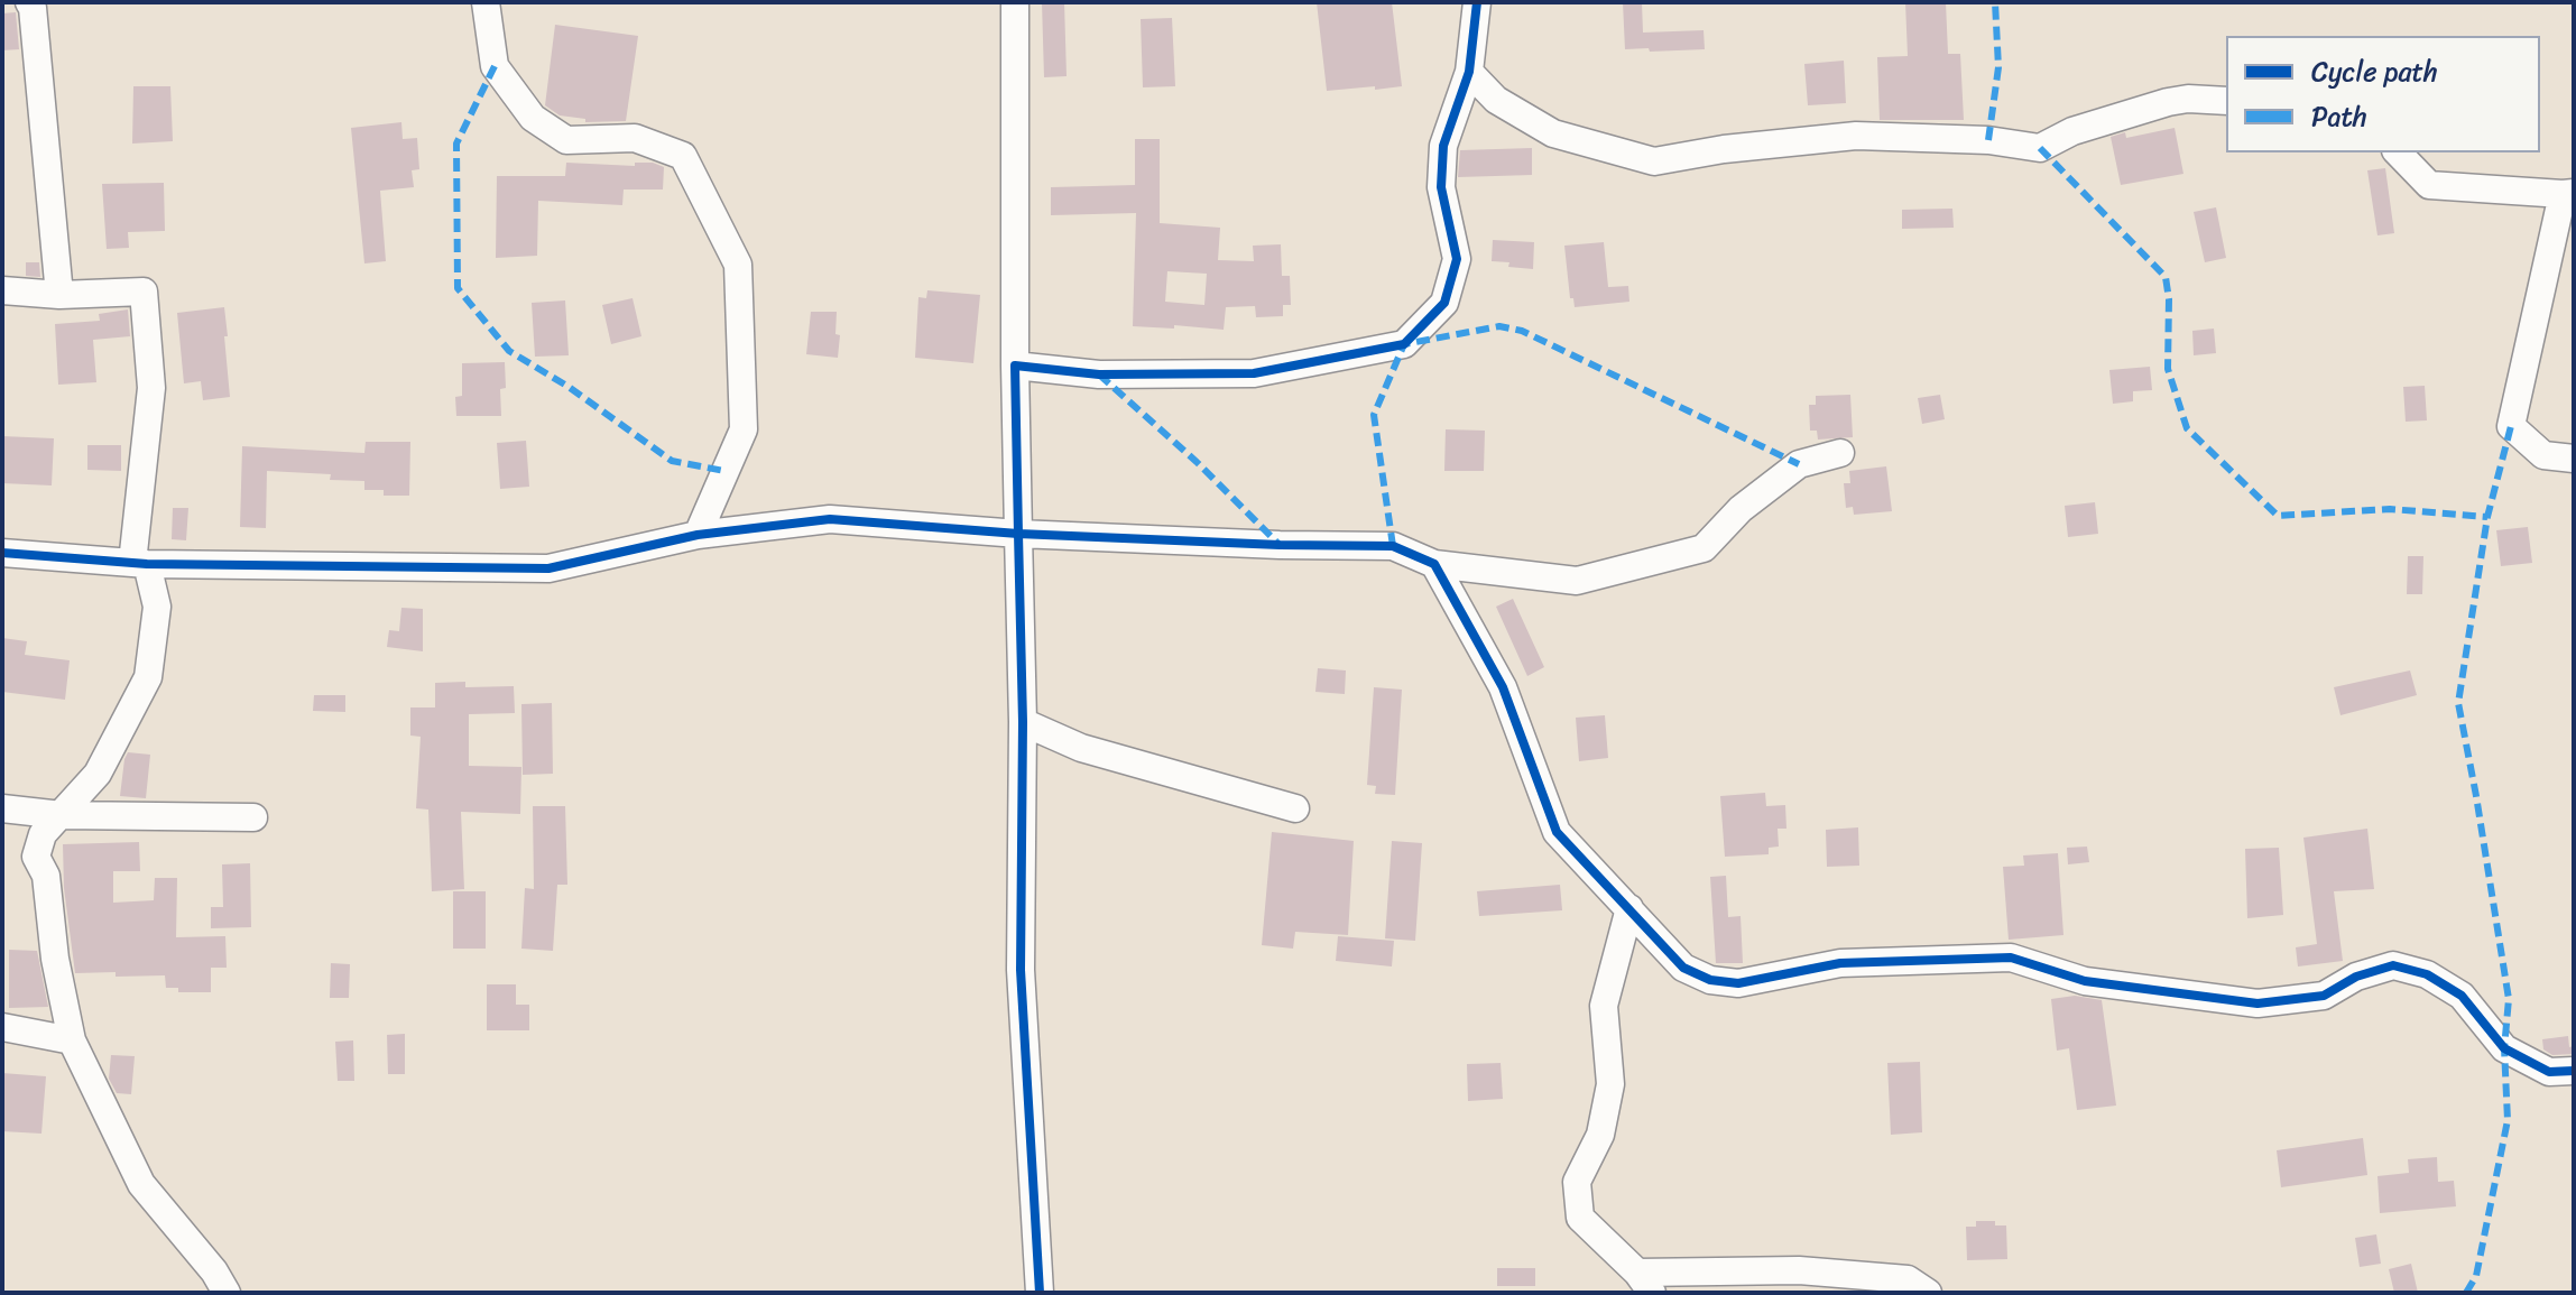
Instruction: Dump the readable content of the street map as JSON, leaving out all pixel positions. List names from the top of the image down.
{
  "legend": ["Cycle path", "Path"]
}
